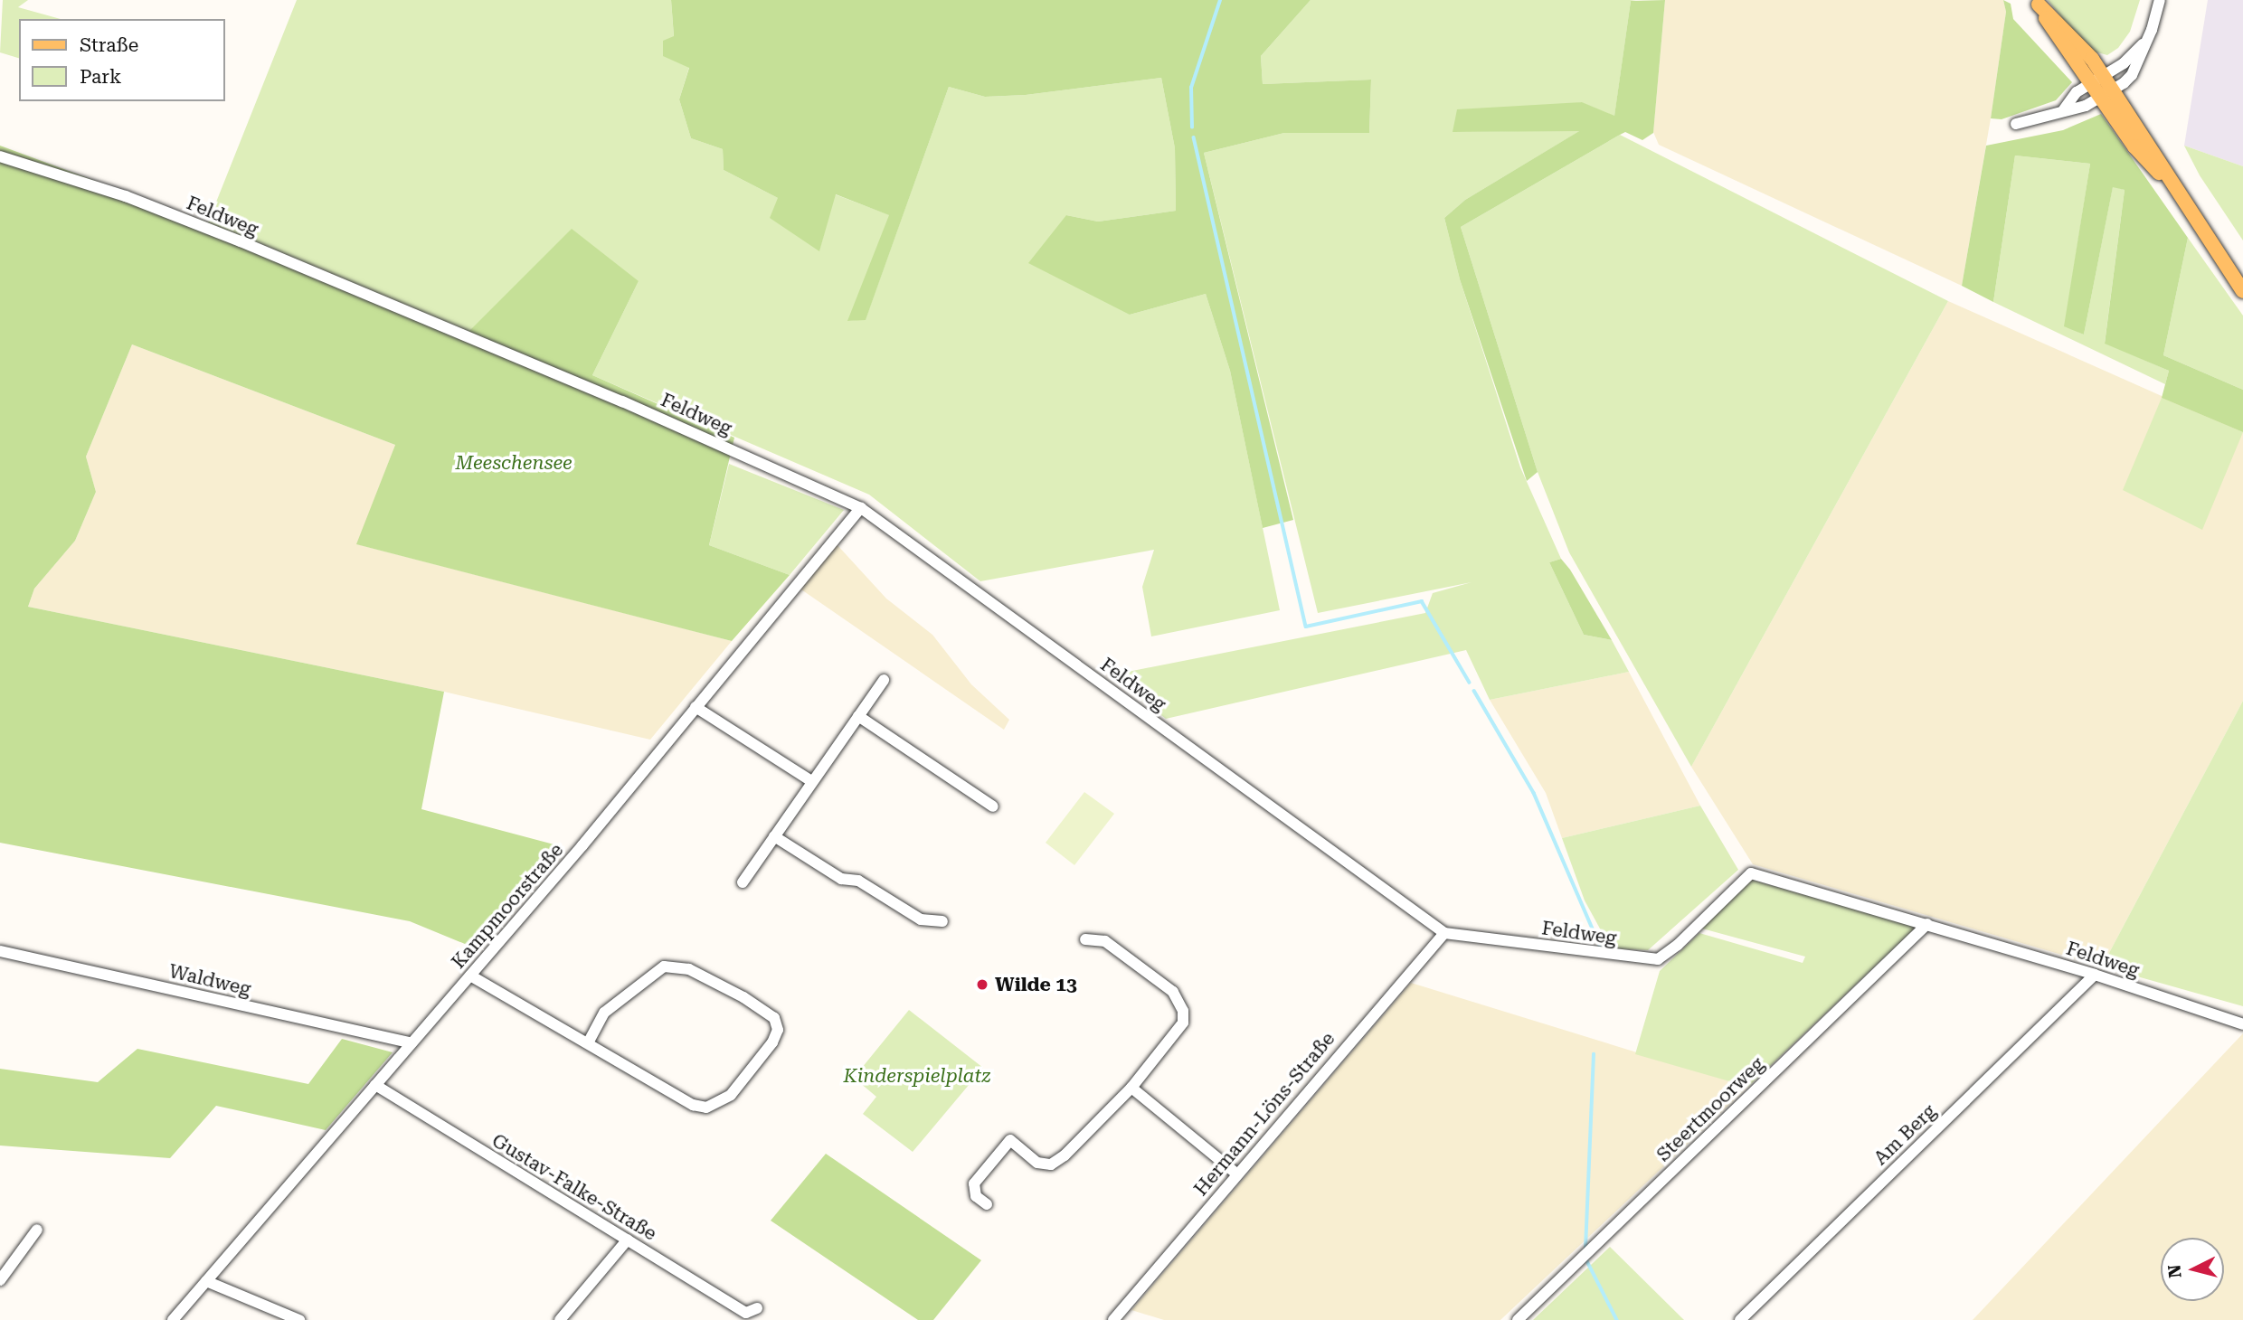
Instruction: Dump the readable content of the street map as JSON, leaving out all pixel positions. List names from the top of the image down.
{
  "streets": {
    "street": [
      "Feldweg",
      "Kampmoorstraße",
      "Waldweg",
      "Steertmoorweg",
      "Hermann-Löns-Straße",
      "Am Berg",
      "Gustav-Falke-Straße"
    ]
  },
  "crossings": [
    ["Feldweg", "Kampmoorstraße"],
    ["Feldweg", "Steertmoorweg"],
    ["Feldweg", "Hermann-Löns-Straße"],
    ["Feldweg", "Am Berg"],
    ["Kampmoorstraße", "Waldweg"],
    ["Kampmoorstraße", "Gustav-Falke-Straße"]
  ],
  "parks": ["Meeschensee", "Kinderspielplatz"],
  "places": ["Wilde 13"],
  "legend": ["Straße", "Park"],
  "north": "left"
}
